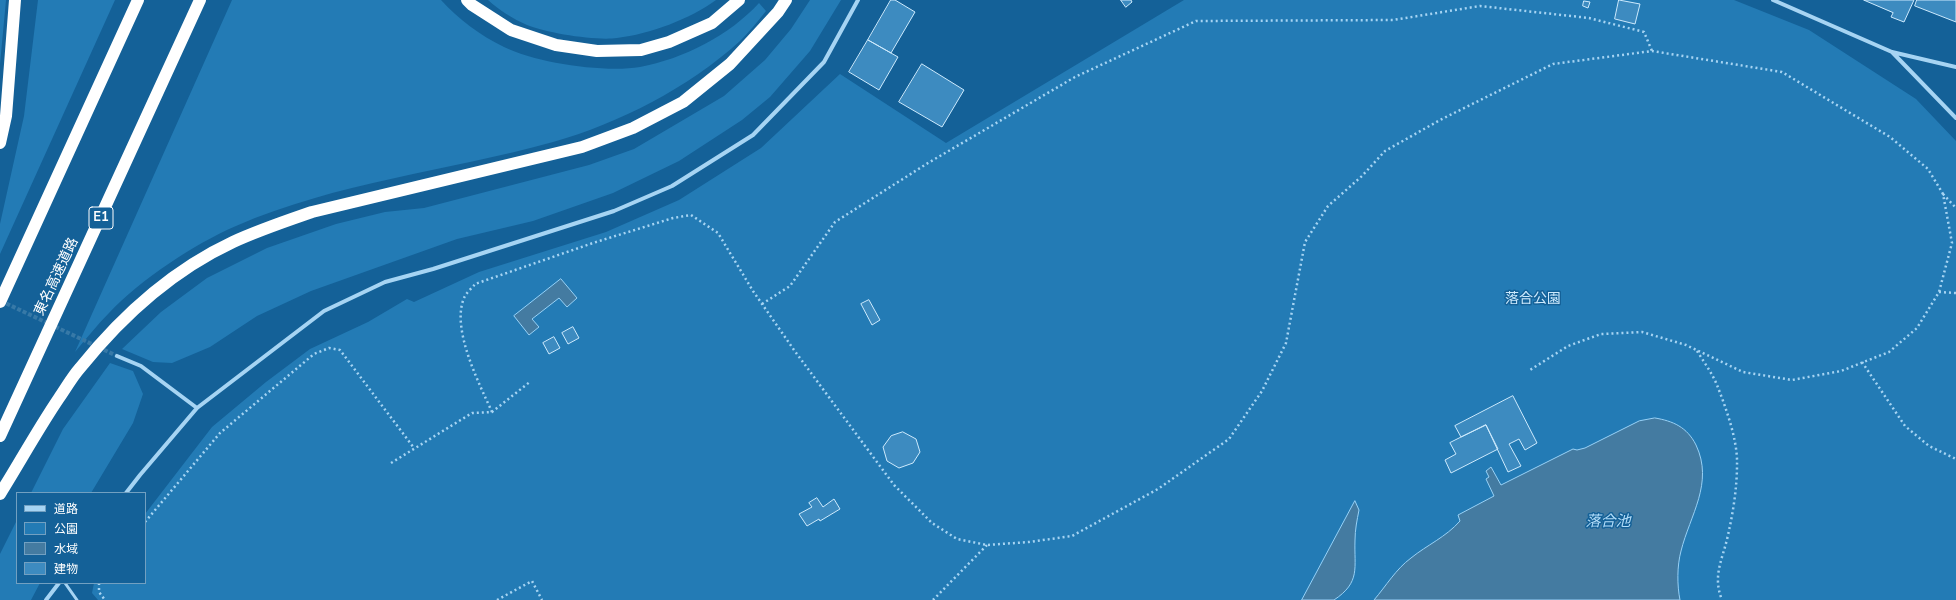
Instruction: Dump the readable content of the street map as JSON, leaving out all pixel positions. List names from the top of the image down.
{
  "streets": {
    "highway": ["E1", "東名高速道路"]
  },
  "water": ["落合池"],
  "parks": ["落合公園"],
  "legend": [
    "道路",
    "公園",
    "水域",
    "建物"
  ]
}
